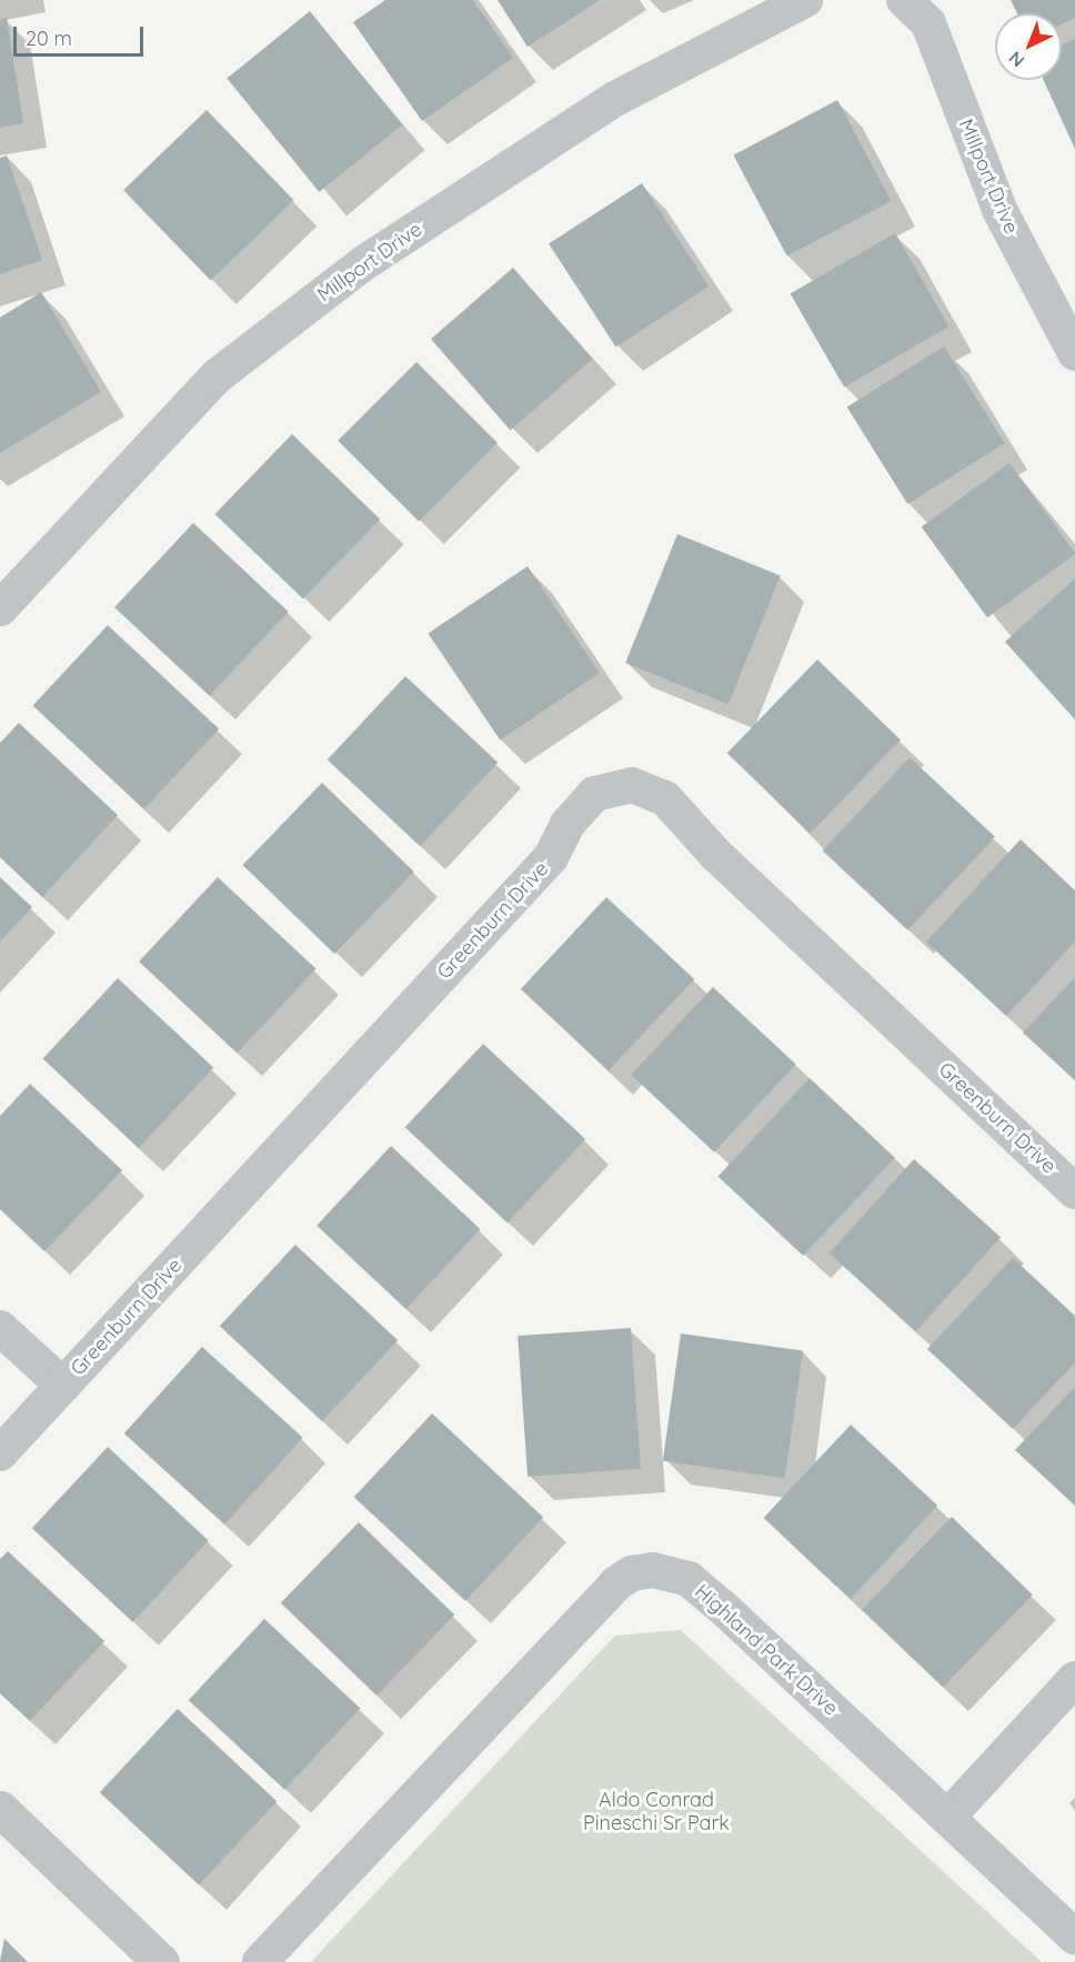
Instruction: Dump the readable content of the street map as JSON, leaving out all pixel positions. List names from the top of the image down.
{
  "streets": {
    "street": ["Millport Drive", "Greenburn Drive", "Highland Park Drive"]
  },
  "parks": ["Aldo Conrad Pineschi Sr Park"],
  "scale_bar": "20 m",
  "north": "bottom left"
}
